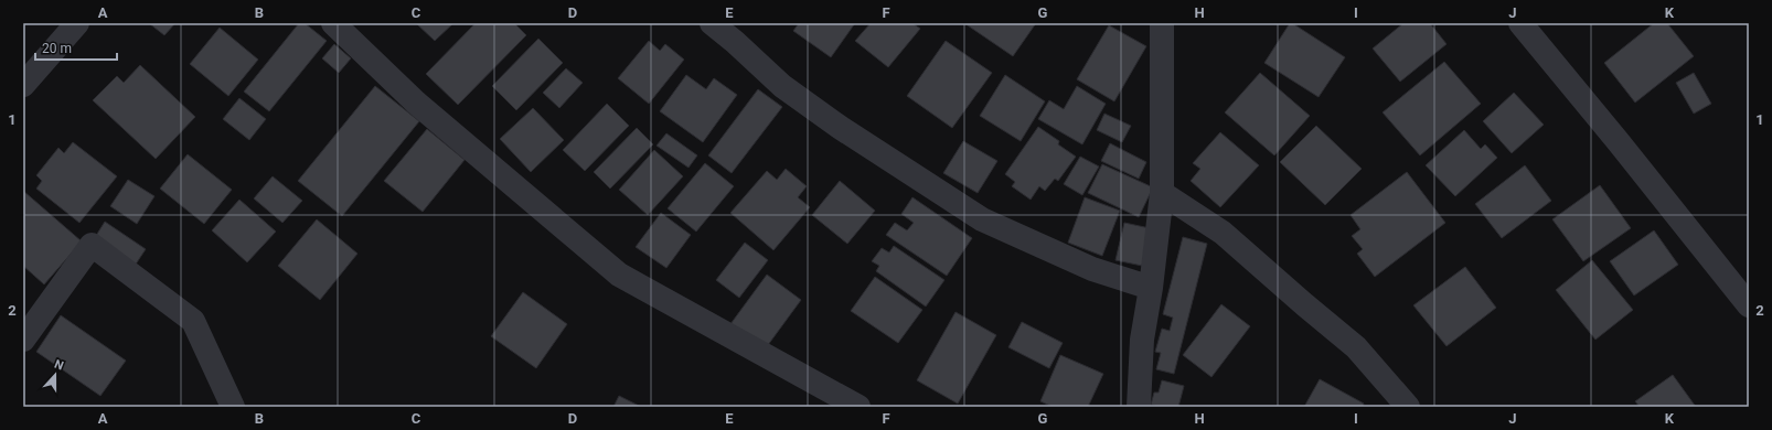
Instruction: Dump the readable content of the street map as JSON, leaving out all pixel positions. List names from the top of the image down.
{
  "scale_bar": "20 m",
  "north": "top",
  "grid": {
    "columns": [
      "A",
      "B",
      "C",
      "D",
      "E",
      "F",
      "G",
      "H",
      "I",
      "J",
      "K"
    ],
    "rows": ["1", "2"]
  }
}
